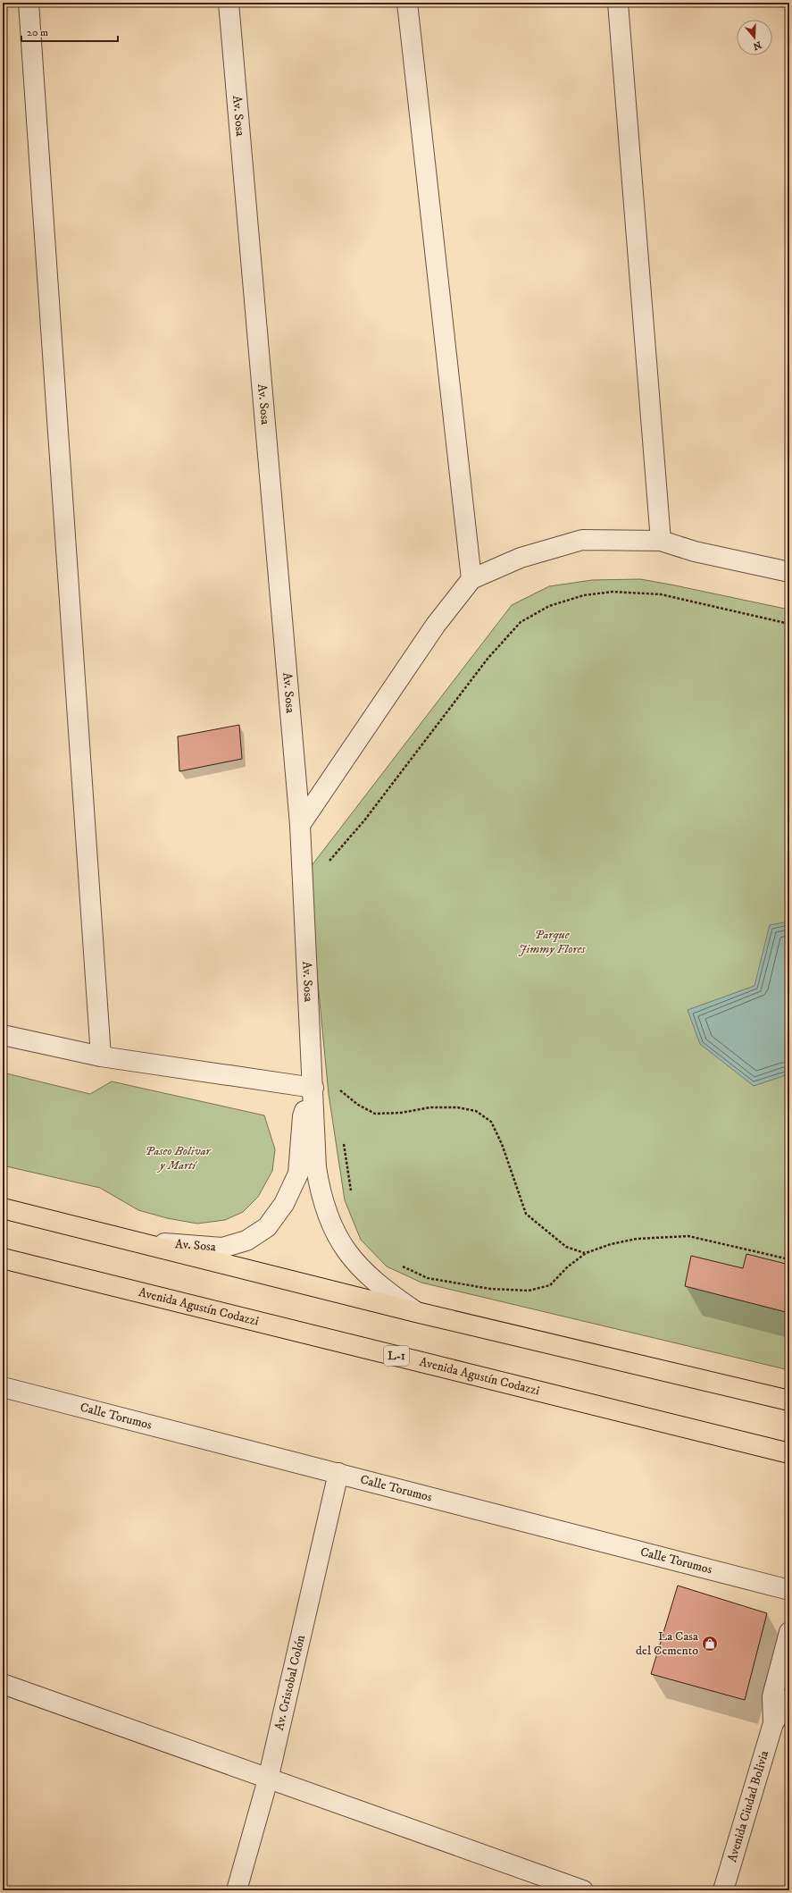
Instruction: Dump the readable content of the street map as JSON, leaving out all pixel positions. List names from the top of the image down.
{
  "streets": {
    "main road": ["Avenida Agustín Codazzi", "L-1"],
    "street": [
      "Av. Sosa",
      "Calle Torumos",
      "Av. Cristobal Colón",
      "Avenida Ciudad Bolivia"
    ]
  },
  "crossings": [
    ["Calle Torumos", "Av. Cristobal Colón"]
  ],
  "parks": ["Parque Jimmy Flores", "Paseo Bolivar y Martí"],
  "places": {
    "shop": ["La Casa del Cemento"]
  },
  "scale_bar": "20 m",
  "north": "bottom"
}
